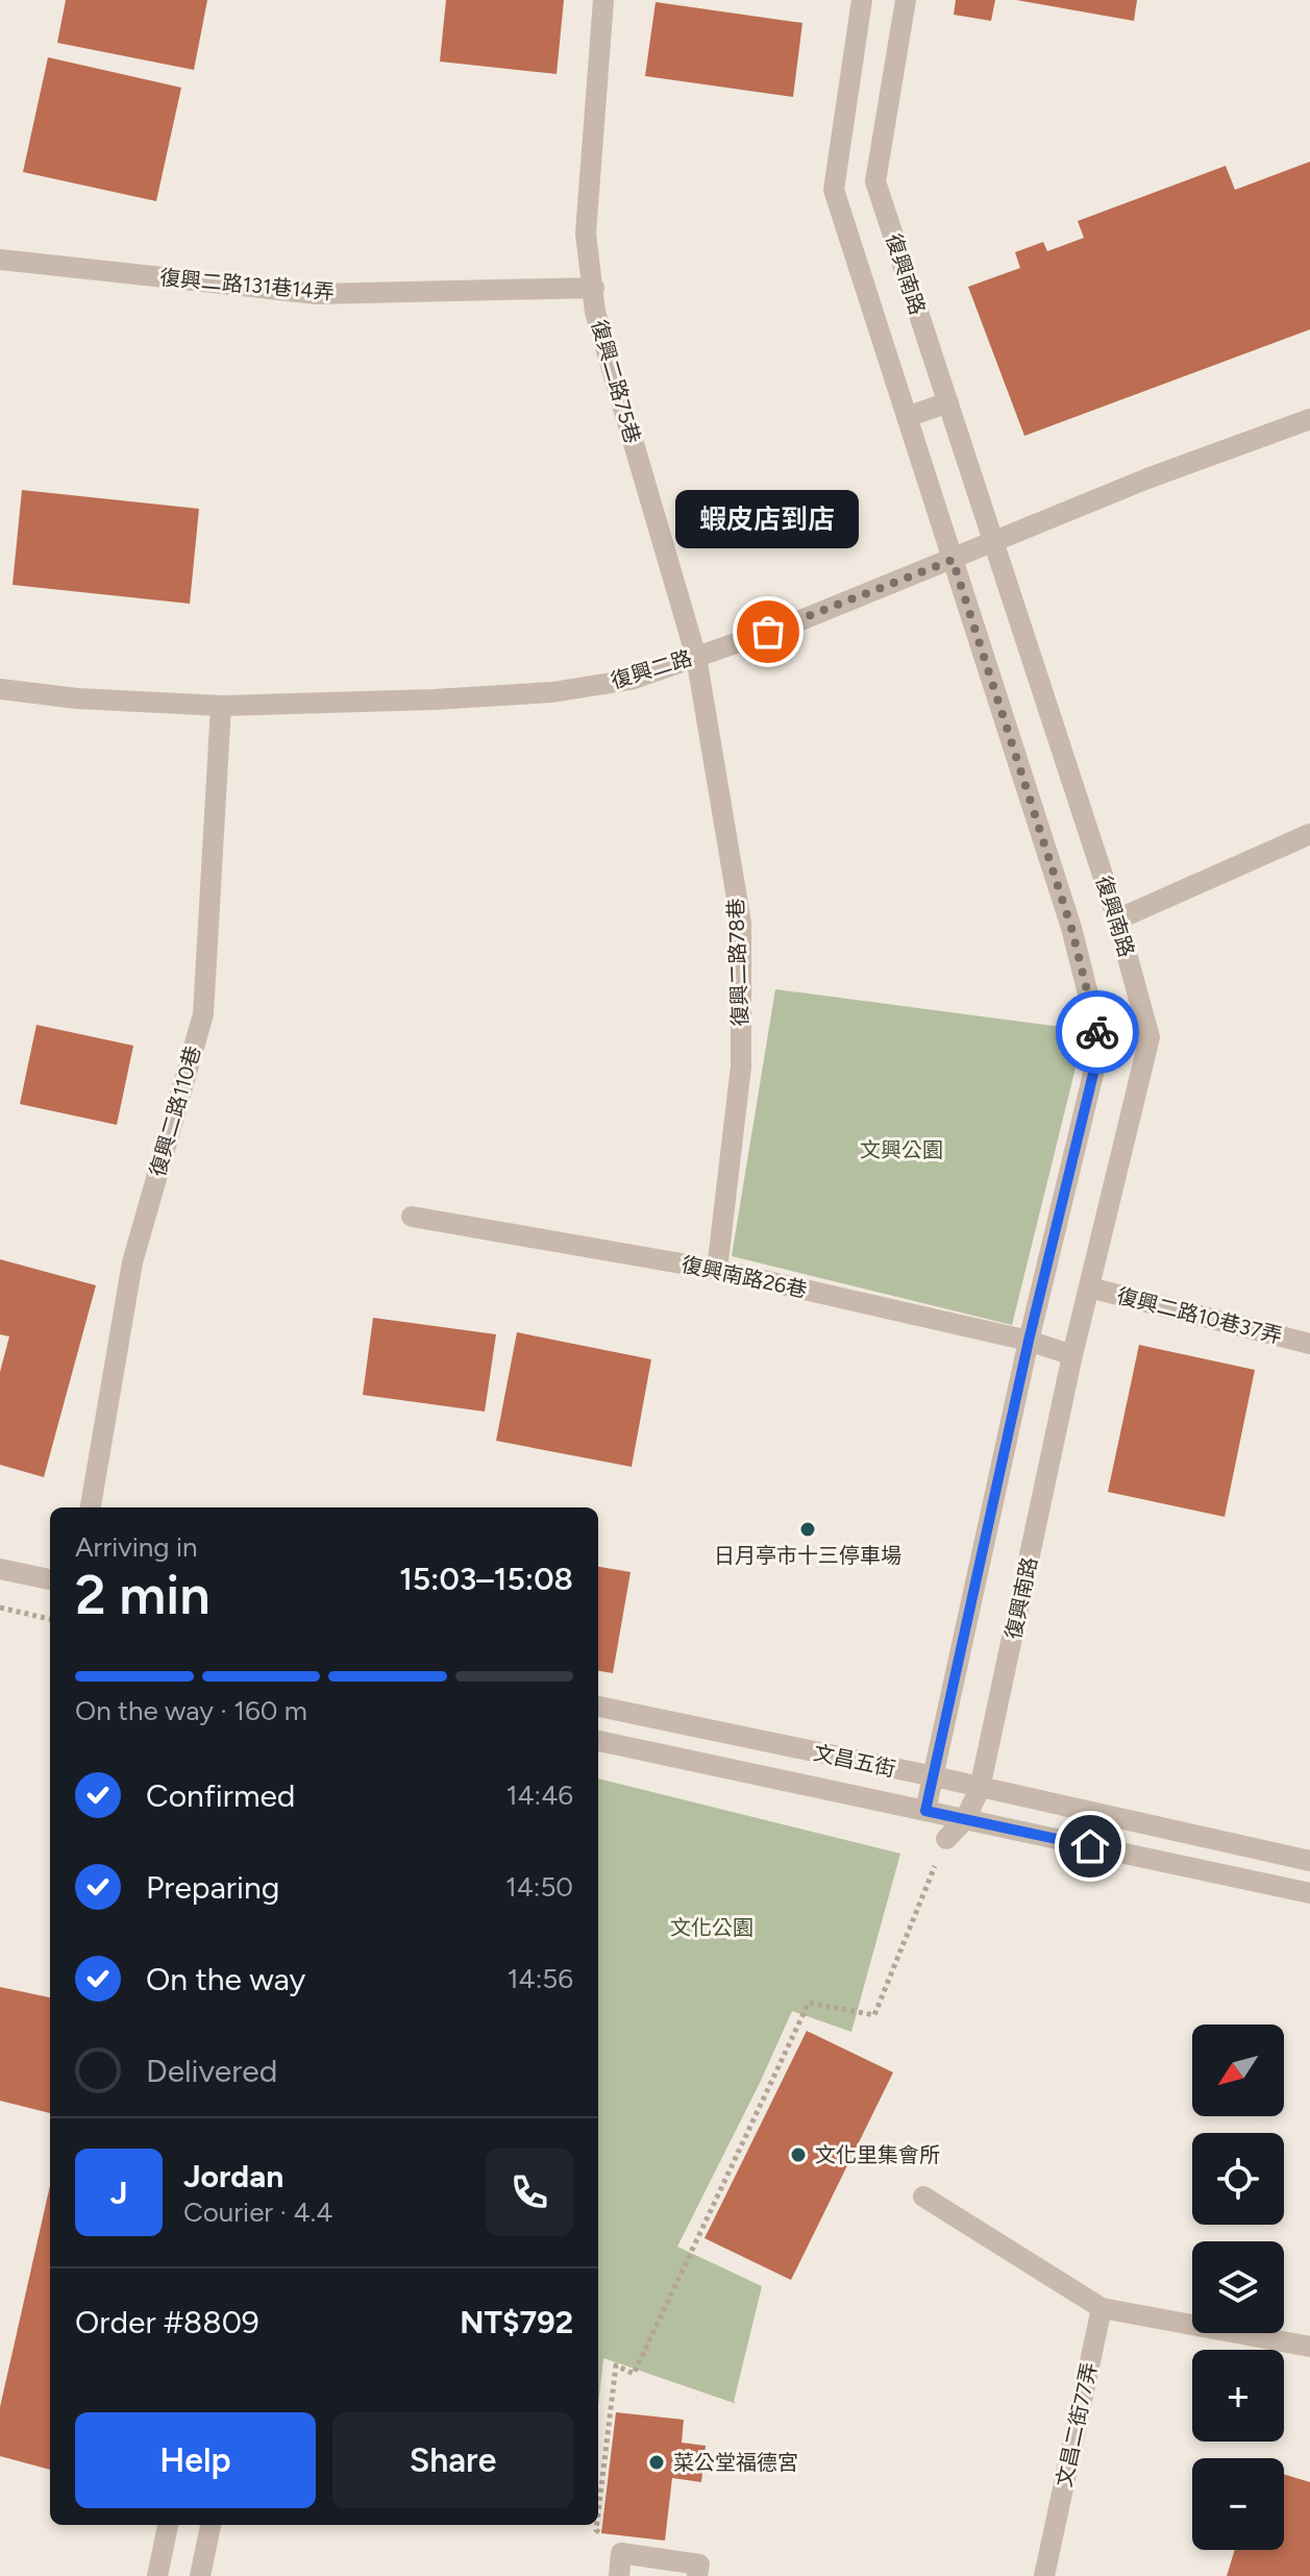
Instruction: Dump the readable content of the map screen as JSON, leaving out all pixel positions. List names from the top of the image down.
{
  "streets": {
    "street": [
      "復興南路",
      "復興二路131巷14弄",
      "復興二路75巷",
      "復興二路",
      "復興二路78巷",
      "復興二路110巷",
      "復興南路26巷",
      "復興二路10巷37弄",
      "文昌五街",
      "文昌二街77弄"
    ]
  },
  "crossings": [
    ["復興南路", "復興二路"],
    ["復興南路", "復興南路26巷"],
    ["復興南路", "復興二路10巷37弄"],
    ["復興南路", "文昌五街"],
    ["復興二路131巷14弄", "復興二路75巷"],
    ["復興二路75巷", "復興二路"],
    ["復興二路75巷", "復興二路78巷"],
    ["復興二路", "復興二路78巷"],
    ["復興二路", "復興二路110巷"],
    ["復興二路78巷", "復興南路26巷"]
  ],
  "parks": ["文興公園", "文化公園"],
  "places": [
    "蝦皮店到店",
    "日月亭市十三停車場",
    "文化里集會所",
    "菜公堂福德宮"
  ],
  "north": "bottom left",
  "page": {
    "bubble": "蝦皮店到店",
    "heading": ["2 min", "Arriving in", "15:03–15:08"],
    "panel": [
      "Jordan",
      "Courier · 4.4",
      "Order #8809",
      "NT$792"
    ],
    "bar": "On the way · 160 m",
    "list": [
      ["Confirmed", "14:46"],
      ["Preparing", "14:50"],
      ["On the way", "14:56"],
      "Delivered"
    ],
    "map_buttons": ["+", "−"],
    "round": "J",
    "buttons": ["Help", "Share"]
  }
}
